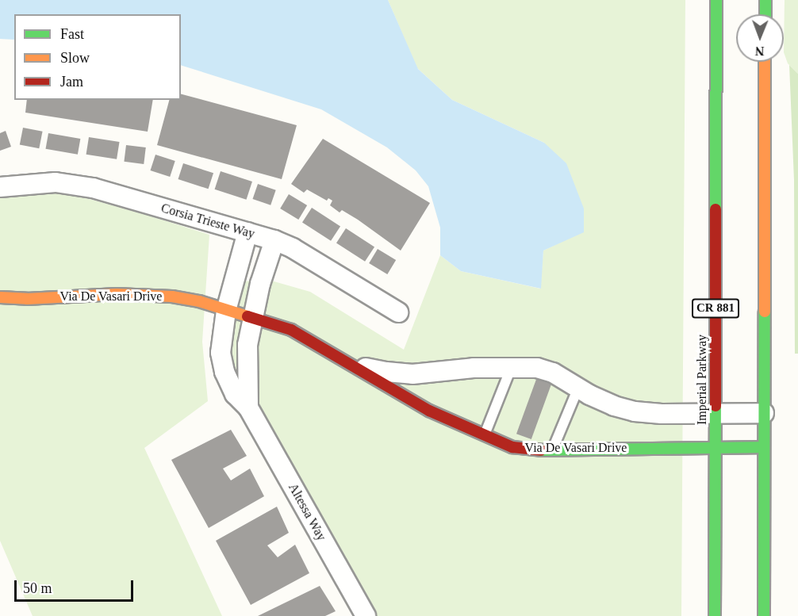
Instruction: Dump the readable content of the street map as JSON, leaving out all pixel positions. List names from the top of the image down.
{
  "streets": {
    "main road": ["Via De Vasari Drive", "CR 881", "Imperial Parkway"],
    "street": ["Corsia Trieste Way", "Altessa Way"]
  },
  "crossings": [
    ["Corsia Trieste Way", "Altessa Way"],
    ["Via De Vasari Drive", "Imperial Parkway"],
    ["Via De Vasari Drive", "Altessa Way"]
  ],
  "legend": ["Fast", "Slow", "Jam"],
  "scale_bar": "50 m",
  "north": "bottom"
}
